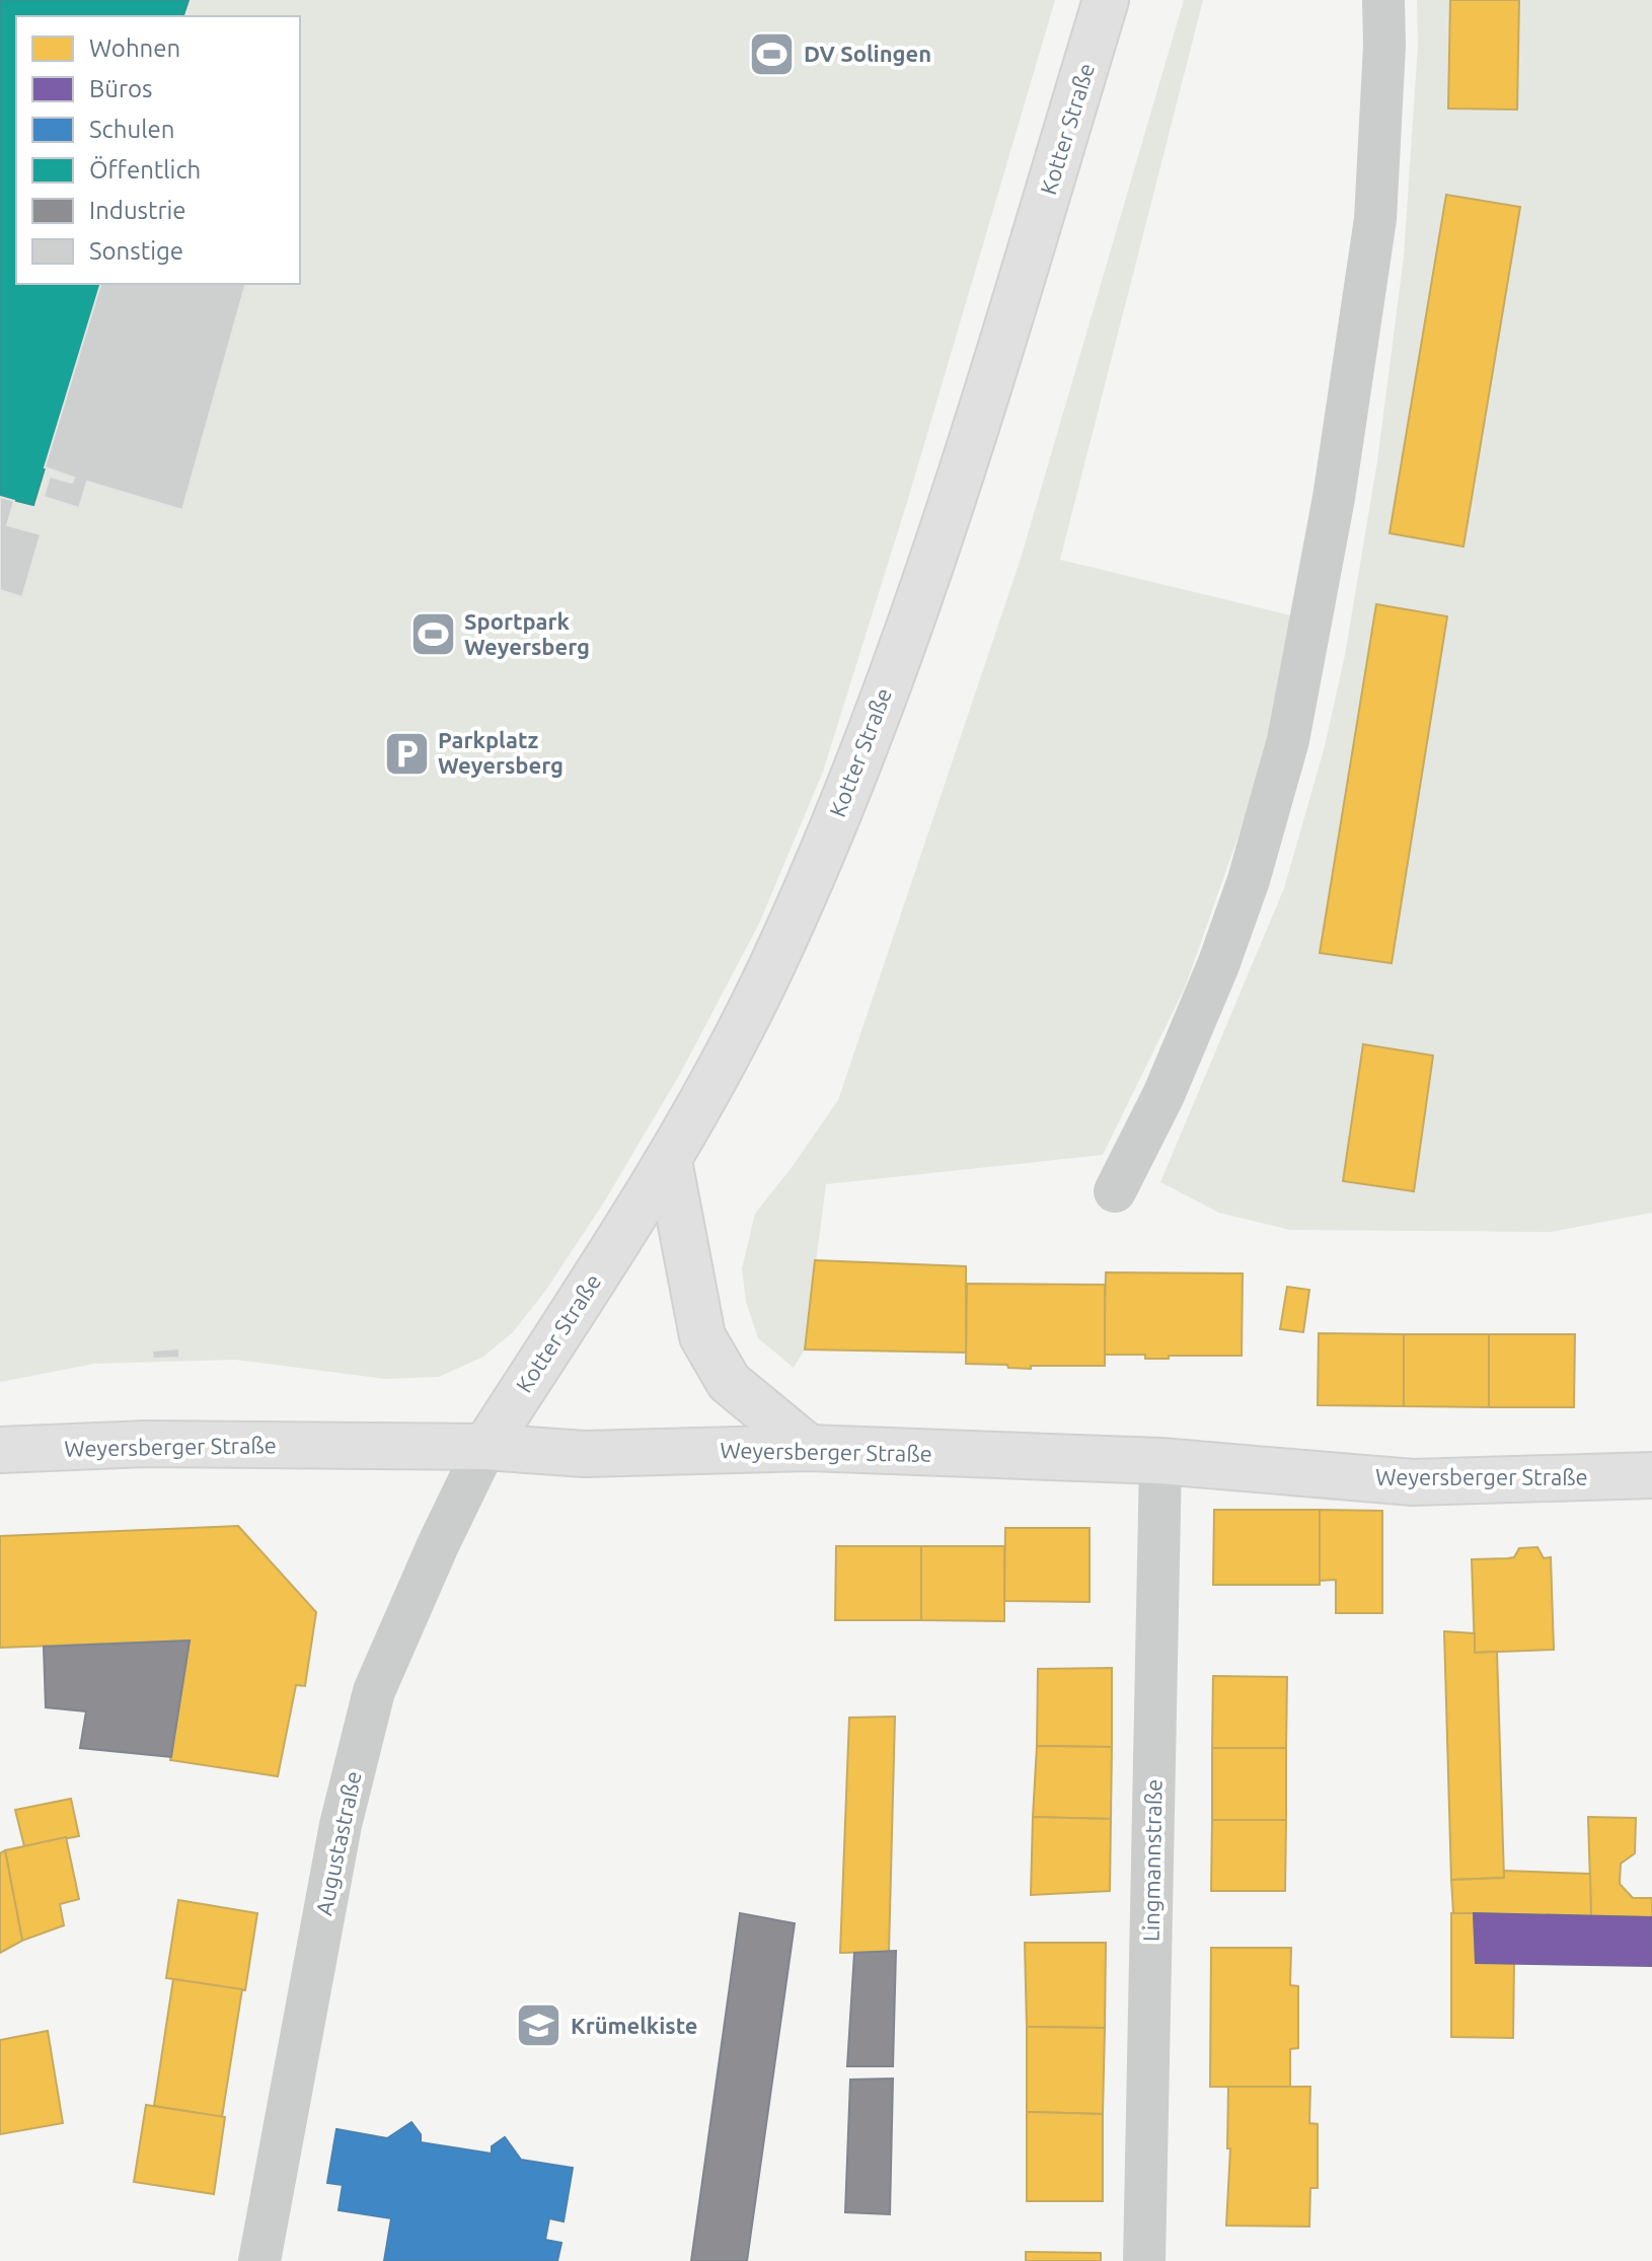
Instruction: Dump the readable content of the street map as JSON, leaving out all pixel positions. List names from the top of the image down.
{
  "streets": {
    "street": [
      "Kotter Straße",
      "Weyersberger Straße",
      "Augustastraße",
      "Lingmannstraße"
    ]
  },
  "crossings": [
    ["Kotter Straße", "Weyersberger Straße"],
    ["Kotter Straße", "Augustastraße"],
    ["Weyersberger Straße", "Augustastraße"],
    ["Weyersberger Straße", "Lingmannstraße"]
  ],
  "places": {
    "sports": ["DV Solingen", "Sportpark Weyersberg"],
    "parking": ["Parkplatz Weyersberg"],
    "school or university": ["Krümelkiste"]
  },
  "legend": [
    "Wohnen",
    "Büros",
    "Schulen",
    "Öffentlich",
    "Industrie",
    "Sonstige"
  ]
}
